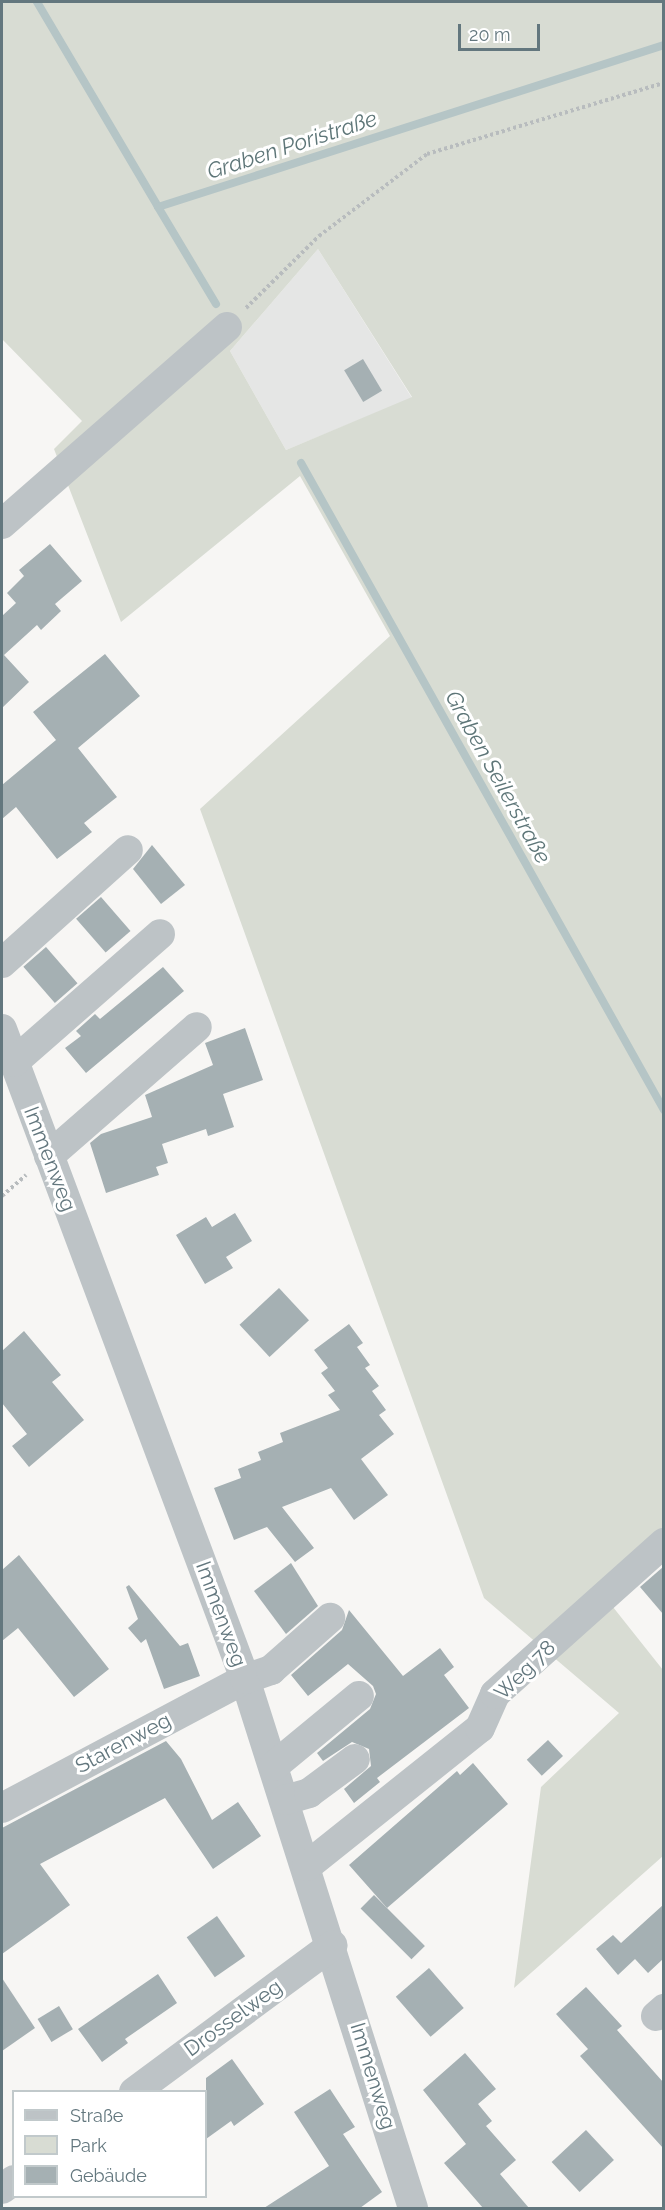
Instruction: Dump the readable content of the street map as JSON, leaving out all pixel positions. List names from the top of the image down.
{
  "streets": {
    "street": [
      "Immenweg",
      "Weg 78",
      "Starenweg",
      "Drosselweg"
    ]
  },
  "crossings": [
    ["Immenweg", "Weg 78"],
    ["Immenweg", "Starenweg"],
    ["Immenweg", "Drosselweg"]
  ],
  "water": ["Graben Poristraße", "Graben Seilerstraße"],
  "legend": ["Straße", "Park", "Gebäude"],
  "scale_bar": "20 m"
}
